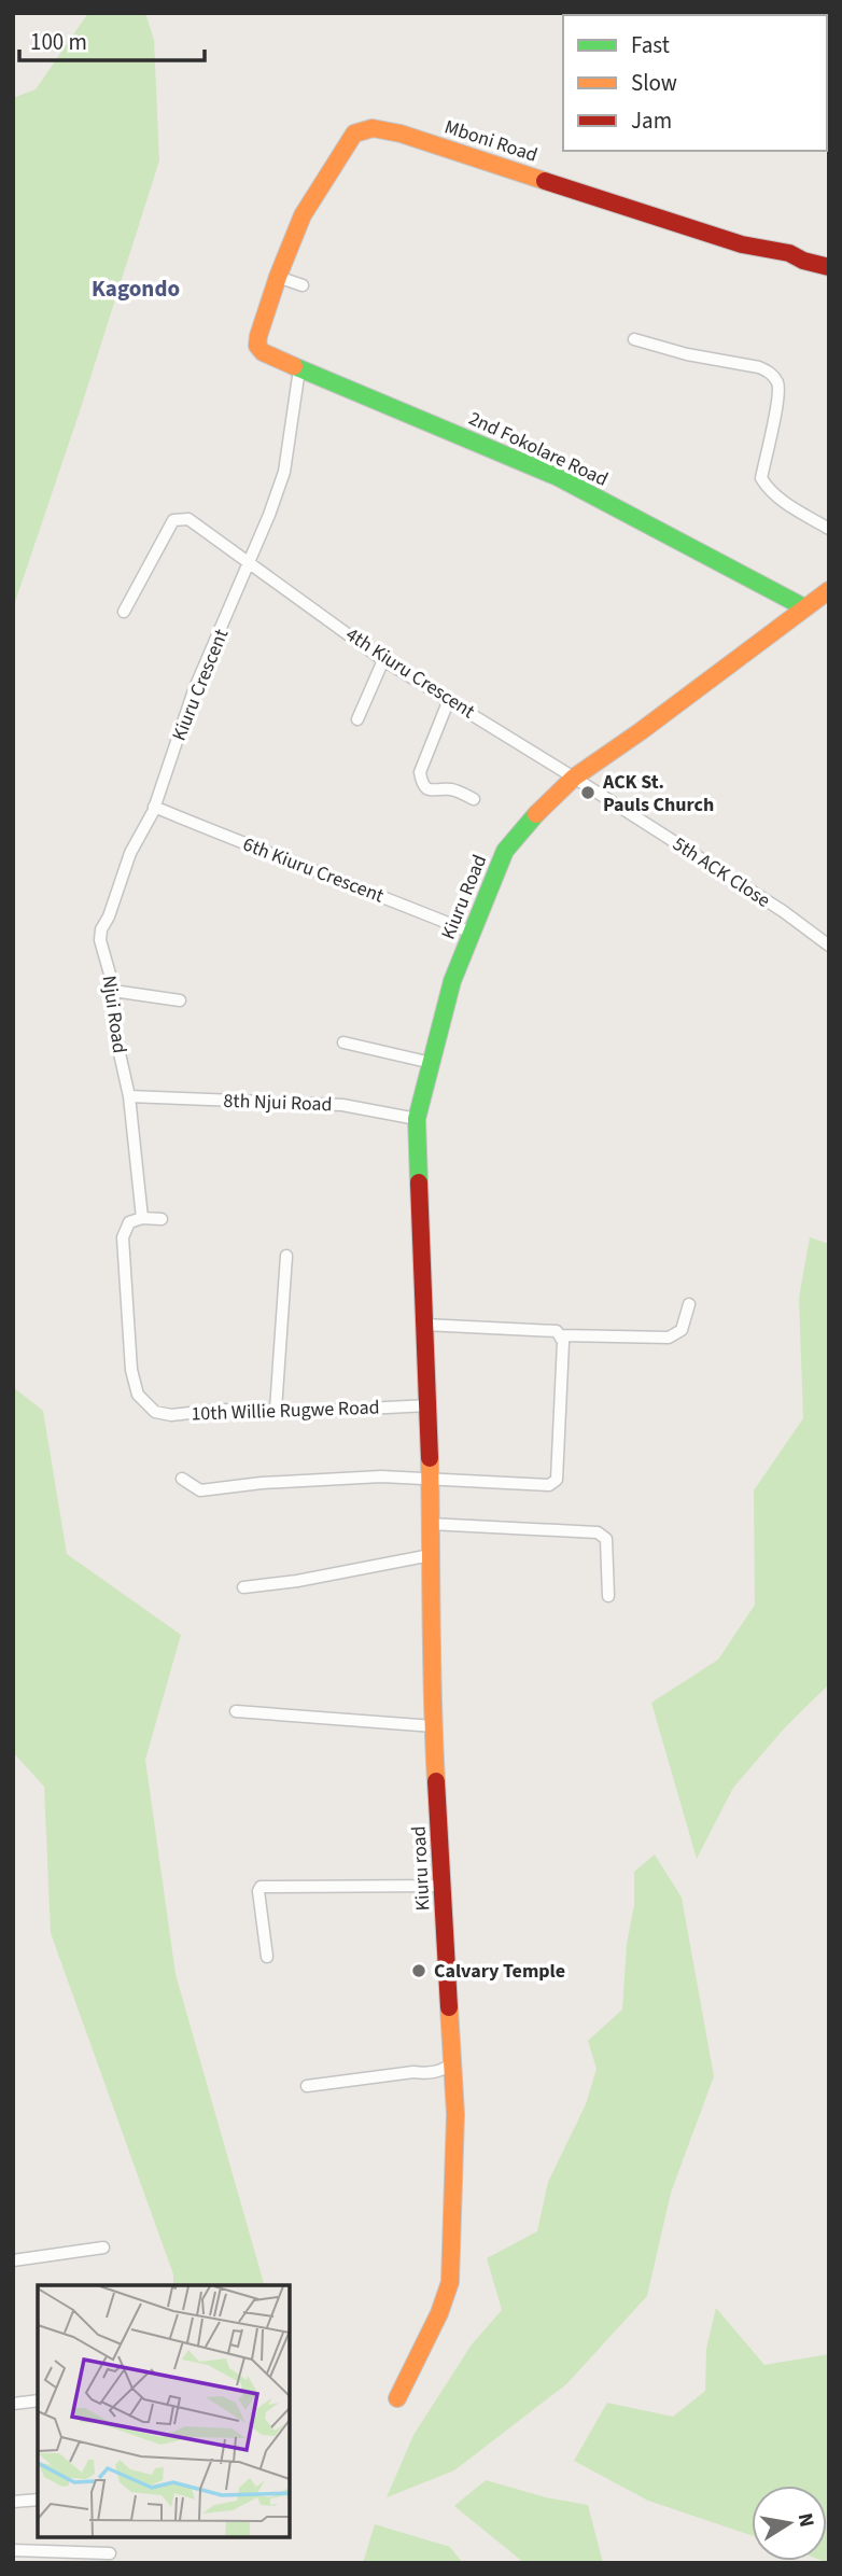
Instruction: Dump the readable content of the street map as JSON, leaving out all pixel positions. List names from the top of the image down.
{
  "streets": {
    "street": [
      "Mboni Road",
      "2nd Fokolare Road",
      "4th Kiuru Crescent",
      "Kiuru Crescent",
      "6th Kiuru Crescent",
      "5th ACK Close",
      "Kiuru Road",
      "Njui Road",
      "8th Njui Road",
      "10th Willie Rugwe Road",
      "Kiuru road"
    ]
  },
  "crossings": [
    ["Mboni Road", "2nd Fokolare Road"],
    ["2nd Fokolare Road", "Kiuru Crescent"],
    ["2nd Fokolare Road", "Kiuru Road"],
    ["4th Kiuru Crescent", "Kiuru Crescent"],
    ["4th Kiuru Crescent", "5th ACK Close"],
    ["4th Kiuru Crescent", "Kiuru Road"],
    ["Kiuru Crescent", "6th Kiuru Crescent"],
    ["Kiuru Crescent", "Njui Road"],
    ["6th Kiuru Crescent", "Kiuru Road"],
    ["6th Kiuru Crescent", "Njui Road"],
    ["5th ACK Close", "Kiuru Road"],
    ["Kiuru Road", "8th Njui Road"],
    ["Kiuru Road", "Kiuru road"],
    ["Njui Road", "8th Njui Road"],
    ["Njui Road", "10th Willie Rugwe Road"],
    ["10th Willie Rugwe Road", "Kiuru road"]
  ],
  "districts": ["Kagondo"],
  "places": ["ACK St. Pauls Church", "Calvary Temple"],
  "legend": ["Fast", "Slow", "Jam"],
  "scale_bar": "100 m",
  "north": "right"
}
